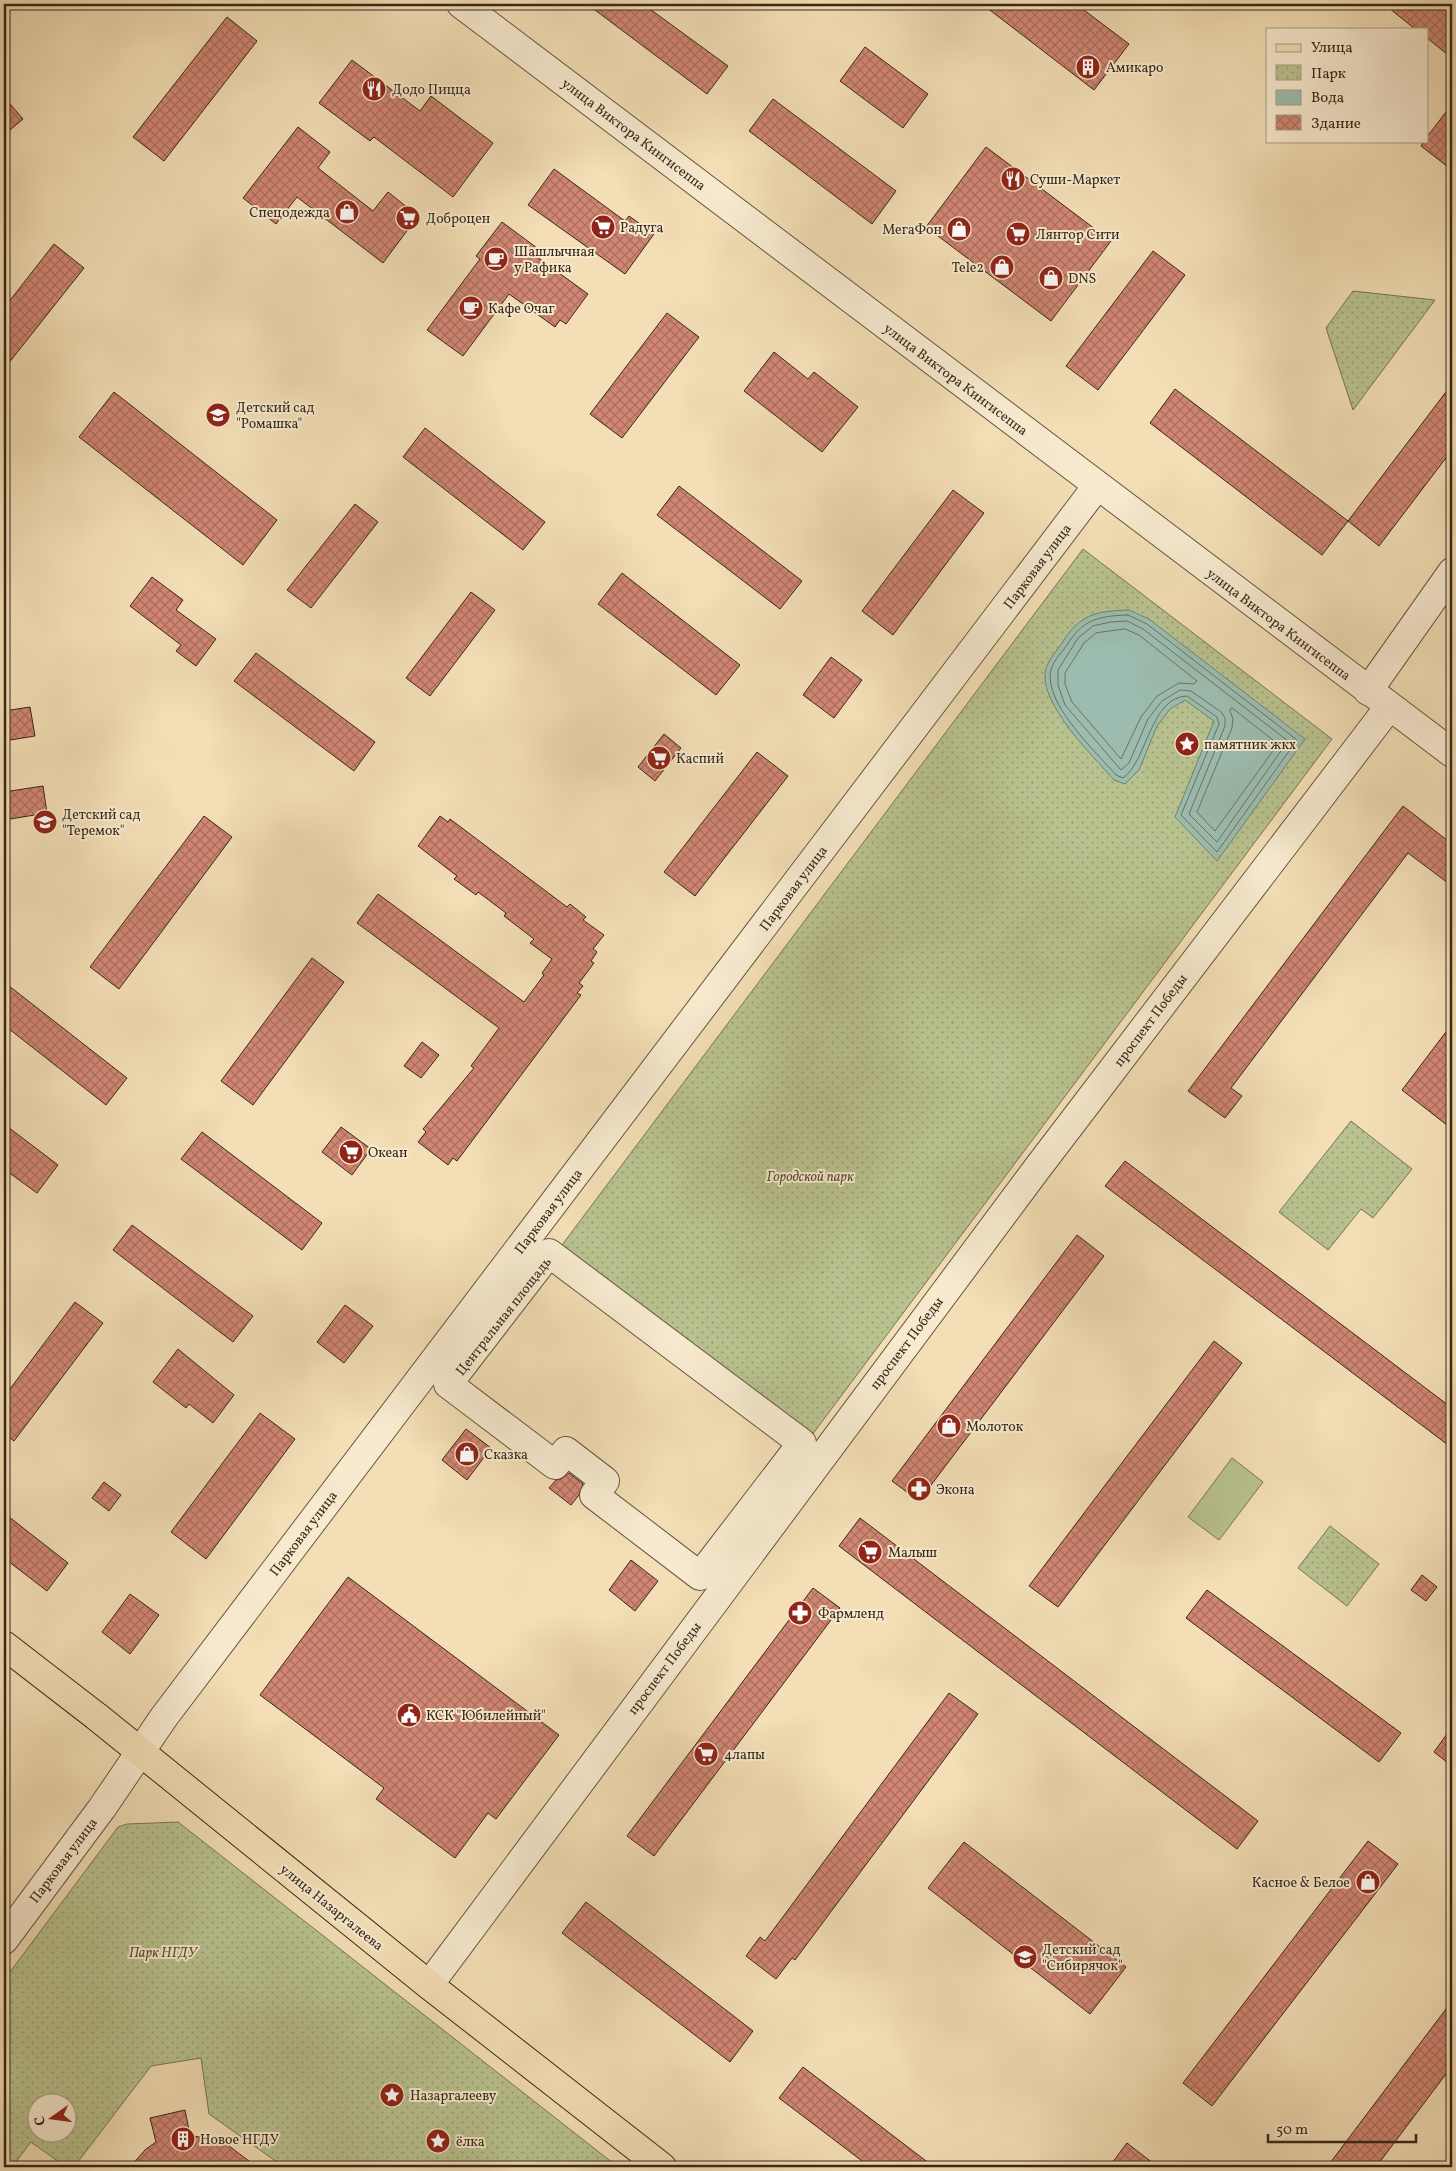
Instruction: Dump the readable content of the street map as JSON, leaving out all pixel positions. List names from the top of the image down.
{
  "streets": {
    "main road": ["улица Назаргалеева"],
    "street": [
      "улица Виктора Кингисеппа",
      "Парковая улица",
      "проспект Победы",
      "Центральная площадь"
    ]
  },
  "crossings": [
    ["улица Виктора Кингисеппа", "Парковая улица"],
    ["улица Виктора Кингисеппа", "проспект Победы"],
    ["Парковая улица", "улица Назаргалеева"],
    ["проспект Победы", "улица Назаргалеева"]
  ],
  "parks": ["Городской парк", "Парк НГДУ"],
  "places": {
    "building": ["Амикаро", "Новое НГДУ"],
    "restaurant": ["Додо Пицца", "Суши-Маркет"],
    "shop": [
      "Спецодежда",
      "МегаФон",
      "Tele2",
      "DNS",
      "Молоток",
      "Сказка",
      "Касное & Белое"
    ],
    "supermarket": [
      "Доброцен",
      "Радуга",
      "Лянтор Сити",
      "Каспий",
      "Океан",
      "Малыш",
      "4лапы"
    ],
    "cafe": ["Шашлычная у Рафика", "Кафе Очаг"],
    "school or university": ["Детский сад \"Ромашка\"", "Детский сад \"Теремок\"", "Детский сад \"Сибирячок\""],
    "place": ["памятник жкх", "Назаргалееву", "ёлка"],
    "pharmacy": ["Экона", "Фармленд"],
    "public building": ["КСК \"Юбилейный\""]
  },
  "legend": [
    "Улица",
    "Парк",
    "Вода",
    "Здание"
  ],
  "scale_bar": "50 m",
  "north": "left"
}
